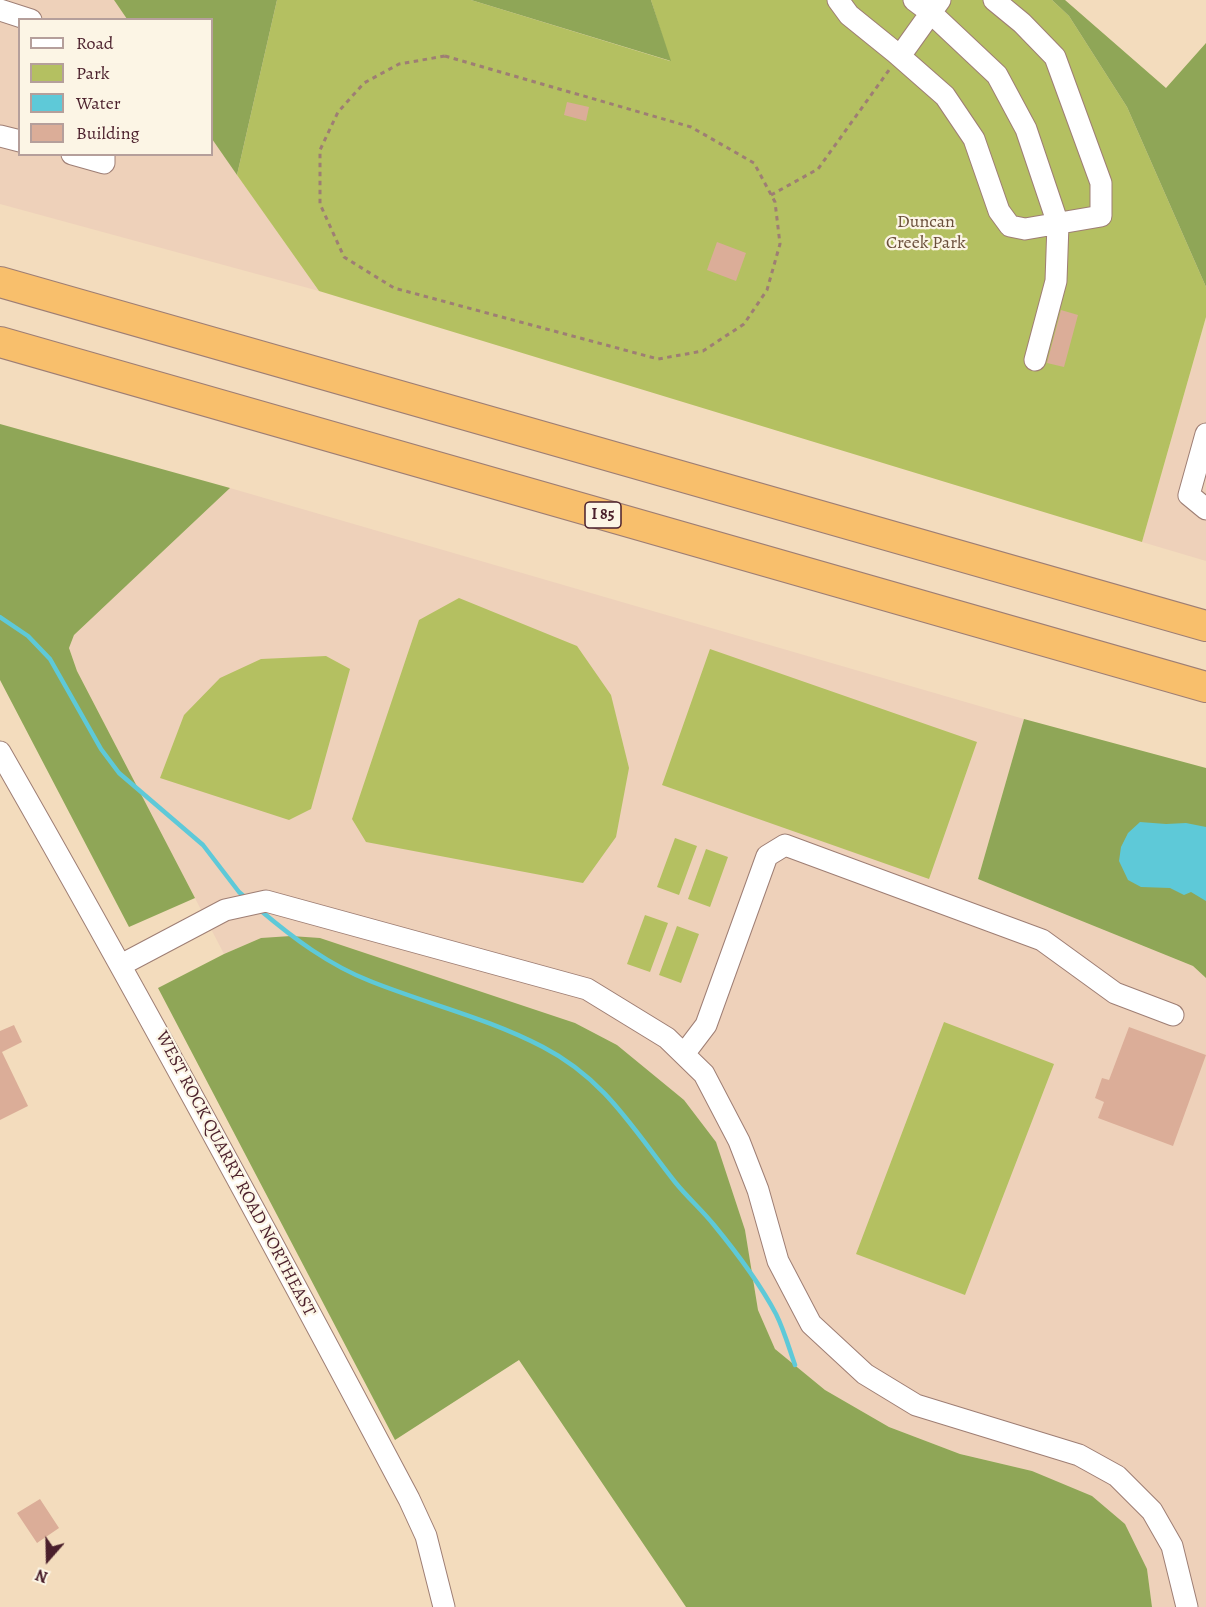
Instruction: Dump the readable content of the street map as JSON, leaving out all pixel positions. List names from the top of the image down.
{
  "streets": {
    "highway": ["I 85"],
    "street": ["WEST ROCK QUARRY ROAD NORTHEAST"]
  },
  "parks": ["Duncan Creek Park"],
  "legend": [
    "Road",
    "Park",
    "Water",
    "Building"
  ],
  "north": "bottom"
}
